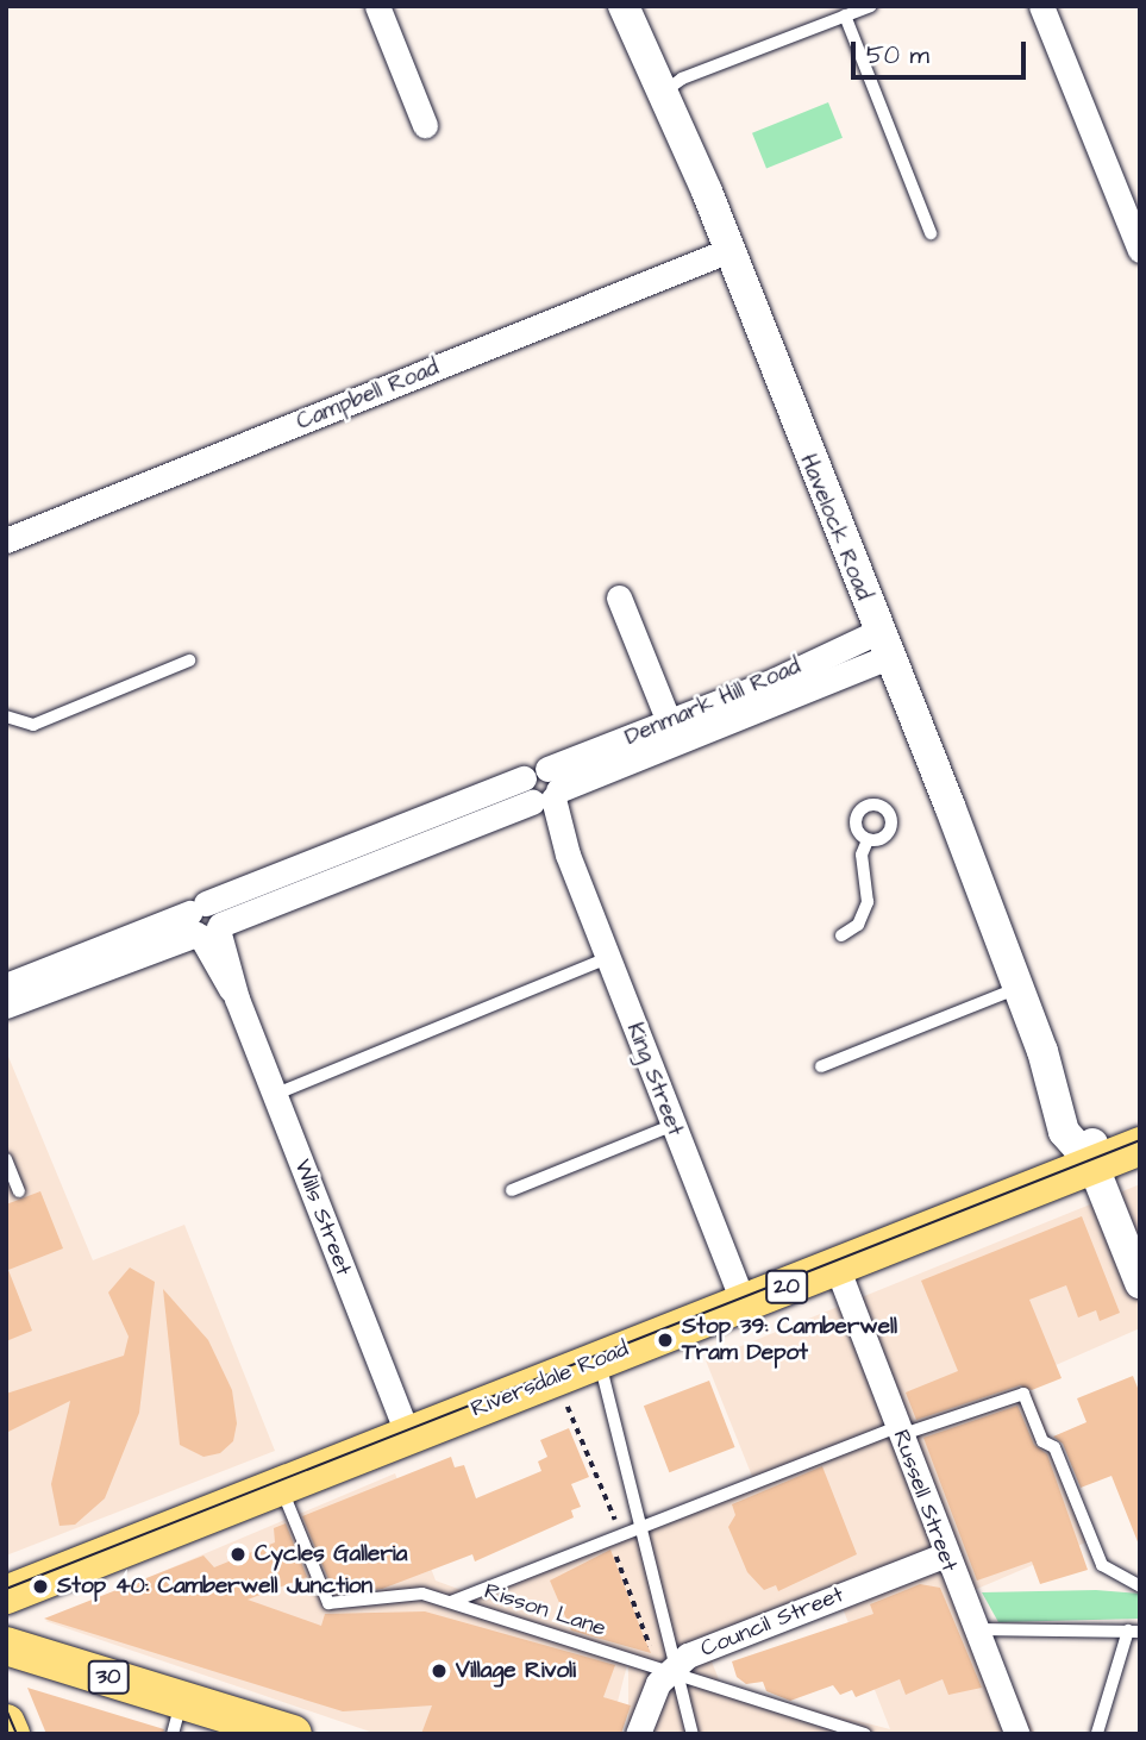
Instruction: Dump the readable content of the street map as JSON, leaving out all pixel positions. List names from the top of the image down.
{
  "streets": {
    "main road": ["20", "Riversdale Road", "30"],
    "street": [
      "Campbell Road",
      "Havelock Road",
      "Denmark Hill Road",
      "King Street",
      "Wills Street",
      "Russell Street",
      "Council Street"
    ],
    "lane": ["Risson Lane"]
  },
  "crossings": [
    ["Campbell Road", "Havelock Road"],
    ["Havelock Road", "Denmark Hill Road"],
    ["Havelock Road", "Riversdale Road"],
    ["Denmark Hill Road", "King Street"],
    ["Denmark Hill Road", "Wills Street"],
    ["King Street", "Riversdale Road"],
    ["Wills Street", "Riversdale Road"],
    ["Riversdale Road", "Russell Street"],
    ["Riversdale Road", "Risson Lane"],
    ["Russell Street", "Council Street"],
    ["Risson Lane", "Council Street"]
  ],
  "places": [
    "Stop 39: Camberwell Tram Depot",
    "Cycles Galleria",
    "Stop 40: Camberwell Junction",
    "Village Rivoli"
  ],
  "scale_bar": "50 m"
}
